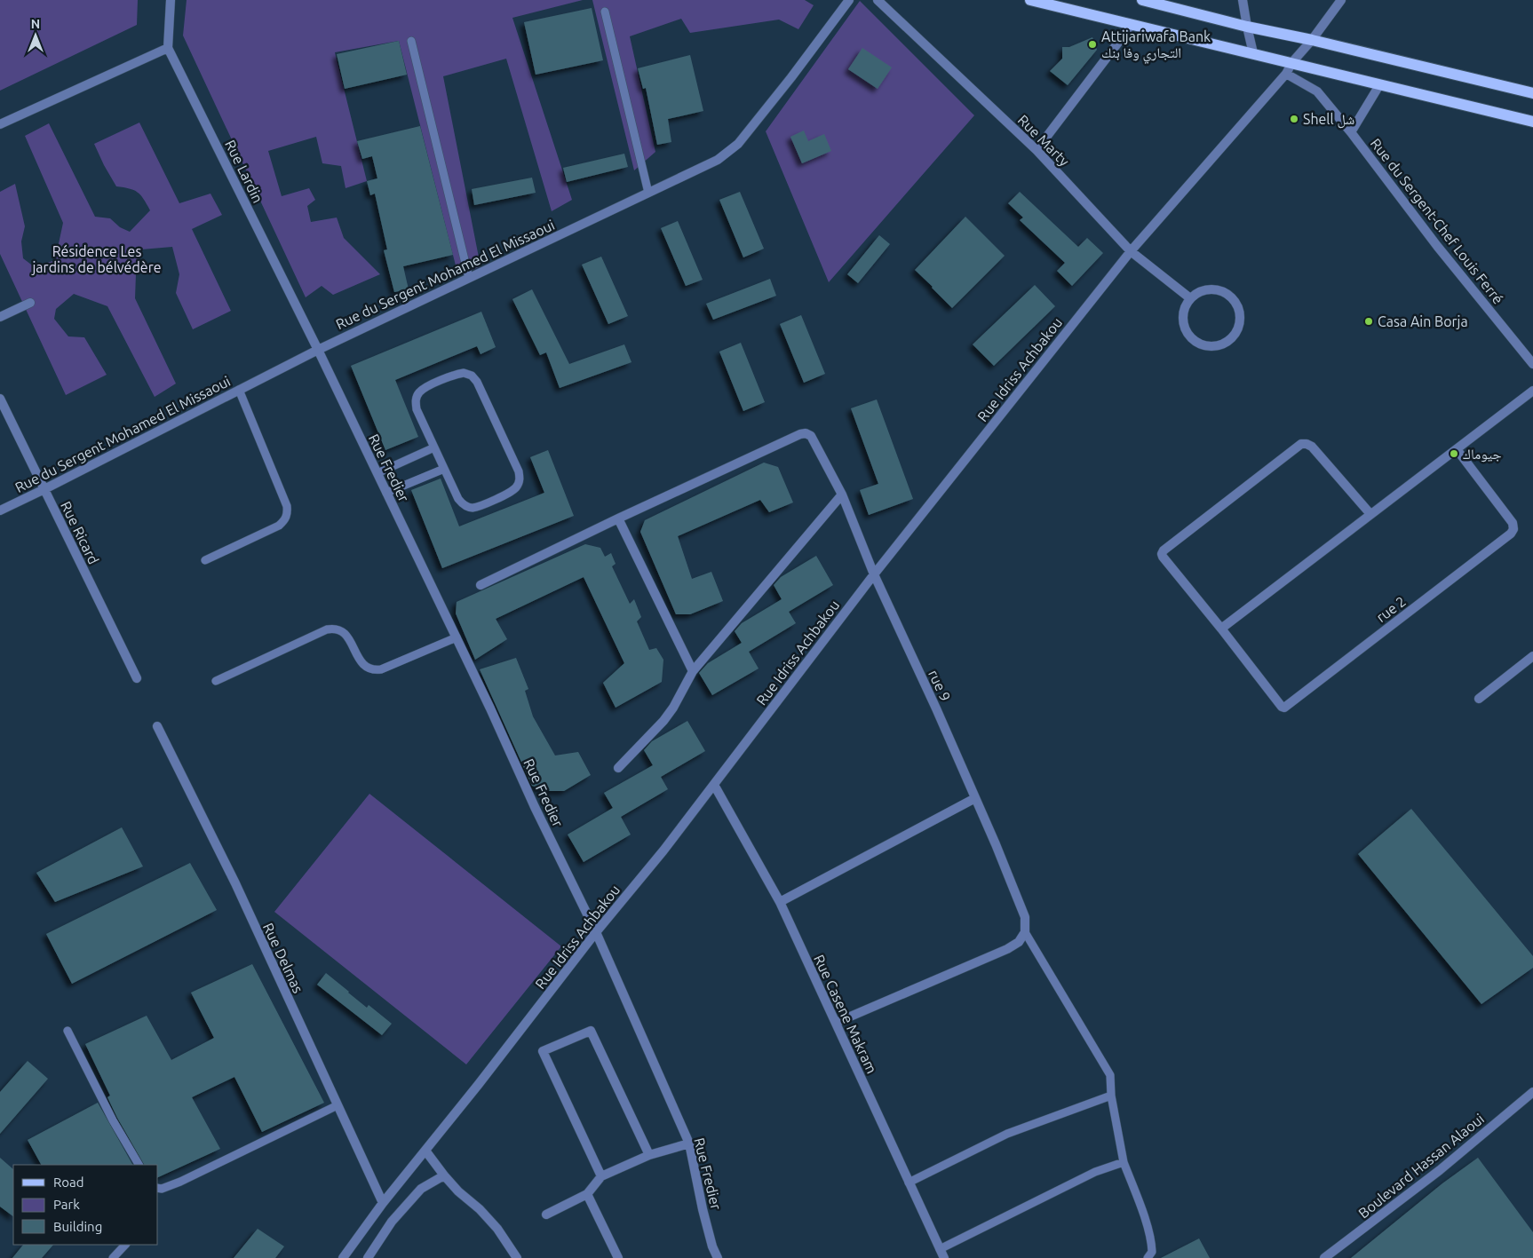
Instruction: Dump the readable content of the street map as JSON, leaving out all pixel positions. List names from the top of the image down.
{
  "streets": {
    "street": [
      "Rue Marty",
      "Rue Lardin",
      "Rue du Sergent-Chef Louis Ferré",
      "Rue du Sergent Mohamed El Missaoui",
      "Rue Idriss Achbakou",
      "Rue Fredier",
      "Rue Ricard",
      "rue 2",
      "rue 9",
      "Rue Delmas",
      "Rue Casene Makram",
      "Boulevard Hassan Alaoui"
    ]
  },
  "crossings": [
    ["Rue Marty", "Rue Idriss Achbakou"],
    ["Rue Lardin", "Rue du Sergent Mohamed El Missaoui"],
    ["Rue Lardin", "Rue Fredier"],
    ["Rue du Sergent-Chef Louis Ferré", "Rue Idriss Achbakou"],
    ["Rue du Sergent Mohamed El Missaoui", "Rue Fredier"],
    ["Rue du Sergent Mohamed El Missaoui", "Rue Ricard"],
    ["Rue Idriss Achbakou", "Rue Fredier"],
    ["Rue Idriss Achbakou", "rue 9"],
    ["Rue Idriss Achbakou", "Rue Delmas"],
    ["Rue Idriss Achbakou", "Rue Casene Makram"]
  ],
  "parks": ["Résidence Les jardins de bélvédère"],
  "places": [
    "Attijariwafa Bank التجاري وفا بنك",
    "Shell شل",
    "Casa Ain Borja",
    "جيوماك"
  ],
  "legend": ["Road", "Park", "Building"],
  "north": "top"
}
